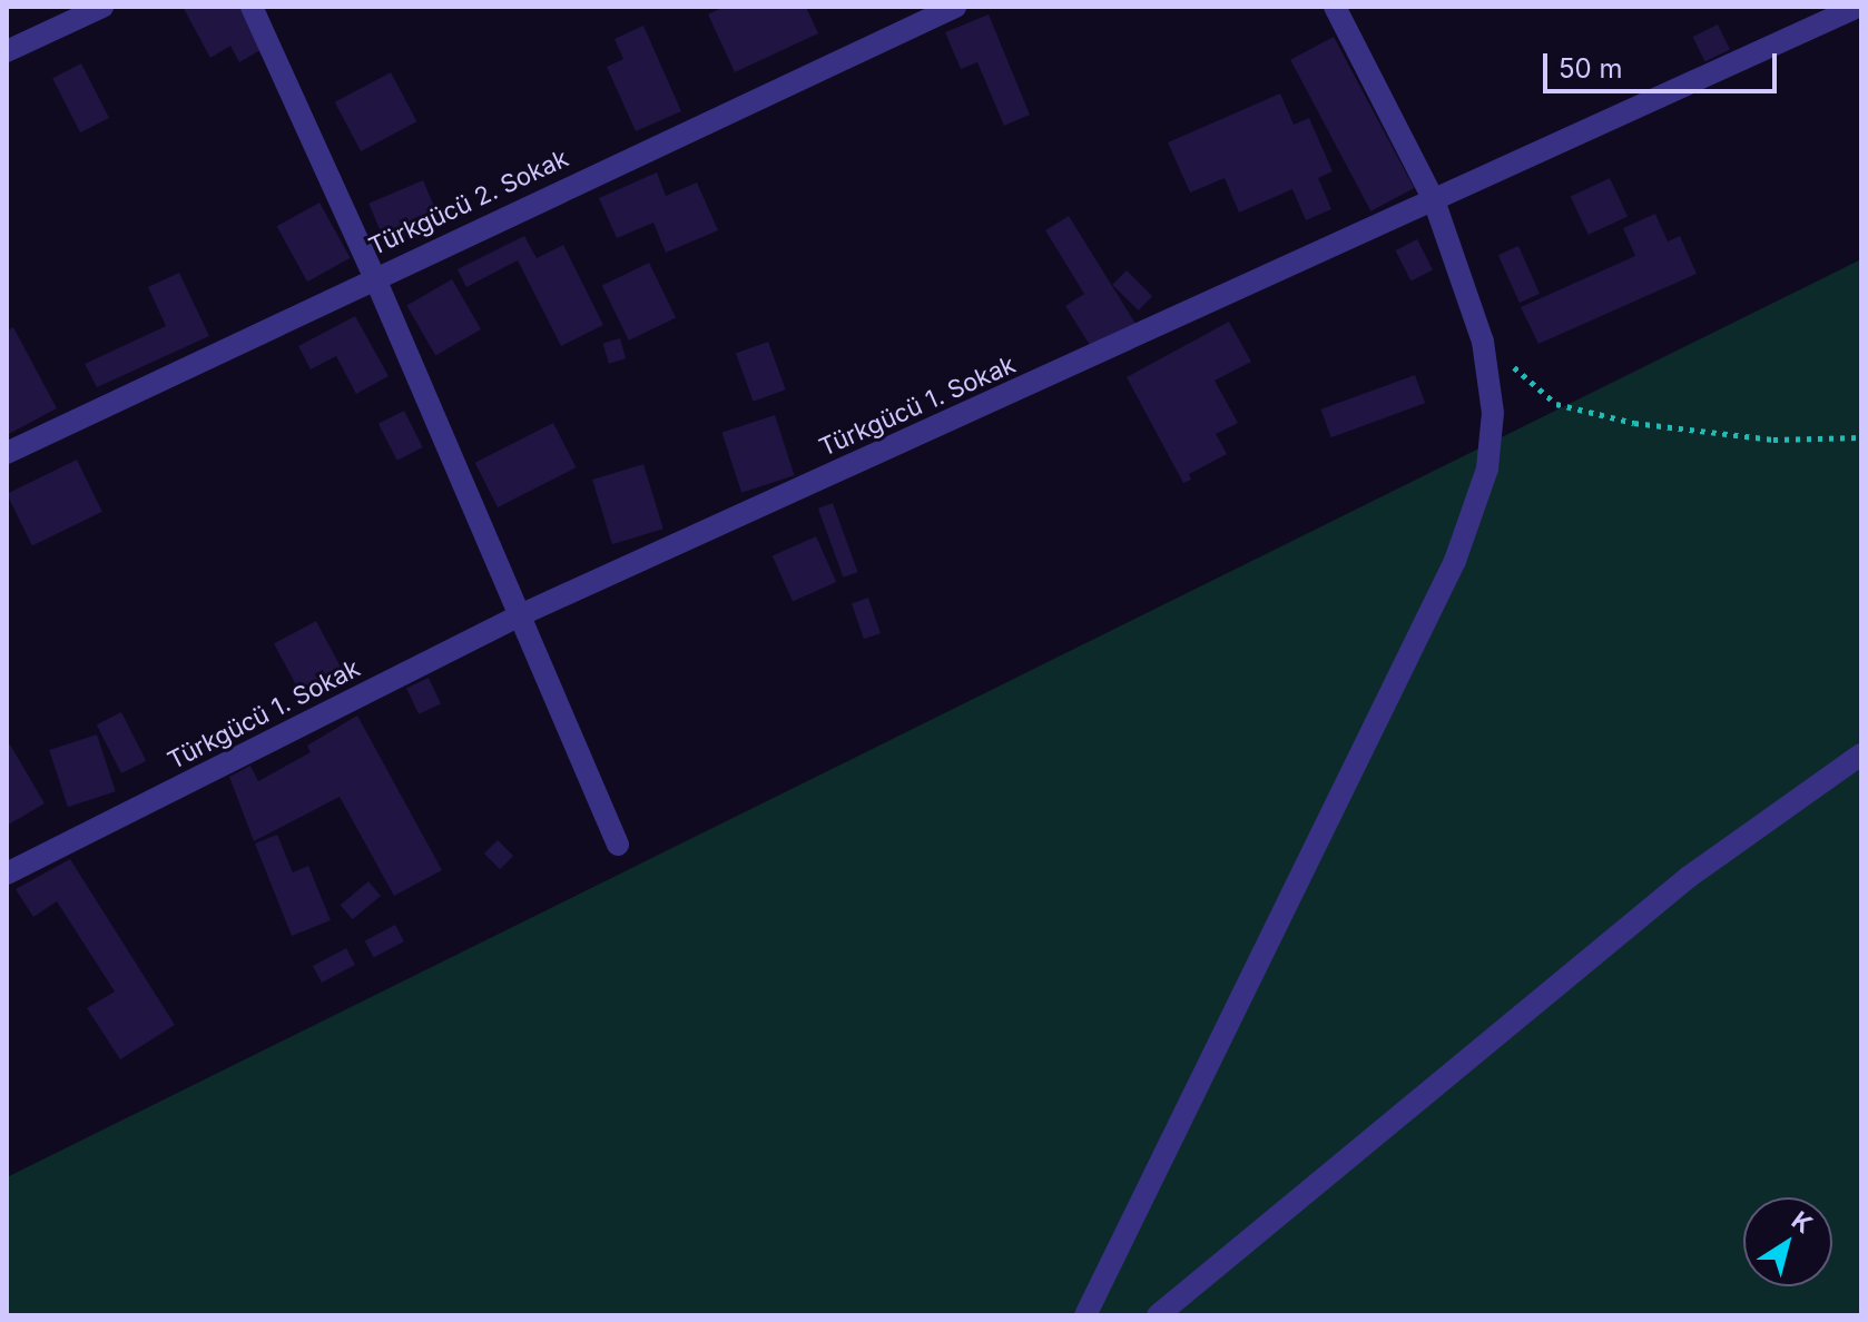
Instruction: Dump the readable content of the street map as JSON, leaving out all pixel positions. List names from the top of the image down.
{
  "streets": {
    "street": ["Türkgücü 2. Sokak", "Türkgücü 1. Sokak"]
  },
  "scale_bar": "50 m",
  "north": "top right"
}
